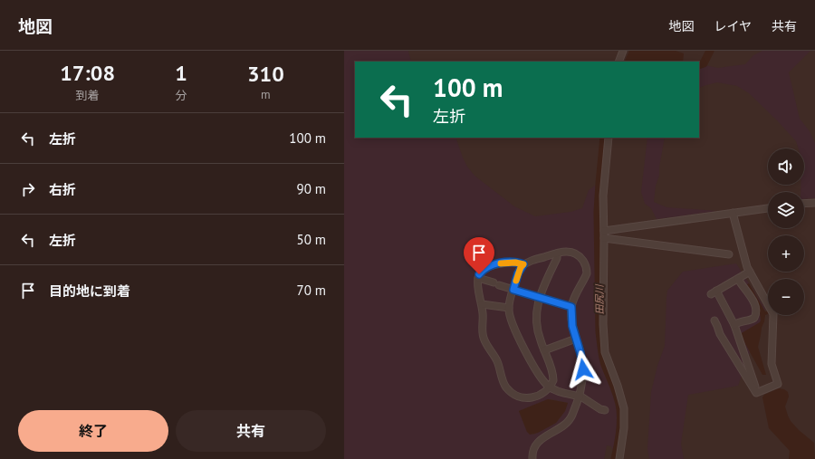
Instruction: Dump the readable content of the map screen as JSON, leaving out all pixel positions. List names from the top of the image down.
{
  "water": ["田尻川"],
  "page": {
    "header": "地図",
    "nav": ["地図", "レイヤ", "共有"],
    "eta": [
      "17:08",
      "到着",
      "1",
      "分",
      "310",
      "m"
    ],
    "turn": ["100 m", "左折"],
    "list": [
      {
        "name": "左折",
        "value": "100 m"
      },
      {
        "name": "右折",
        "value": "90 m"
      },
      {
        "name": "左折",
        "value": "50 m"
      },
      {
        "name": "目的地に到着",
        "value": "70 m"
      }
    ],
    "map_buttons": ["+", "−"],
    "buttons": ["終了", "共有"]
  }
}
